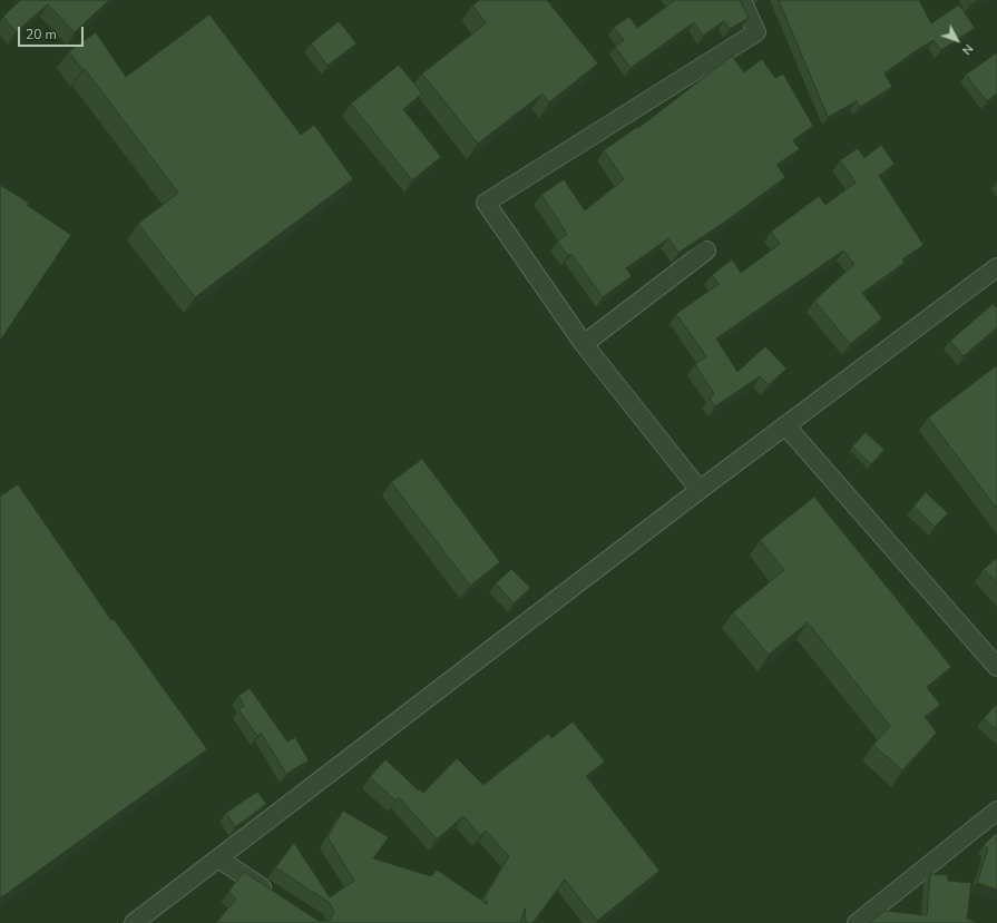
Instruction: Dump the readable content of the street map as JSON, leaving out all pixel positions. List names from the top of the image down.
{
  "scale_bar": "20 m",
  "north": "bottom right"
}
